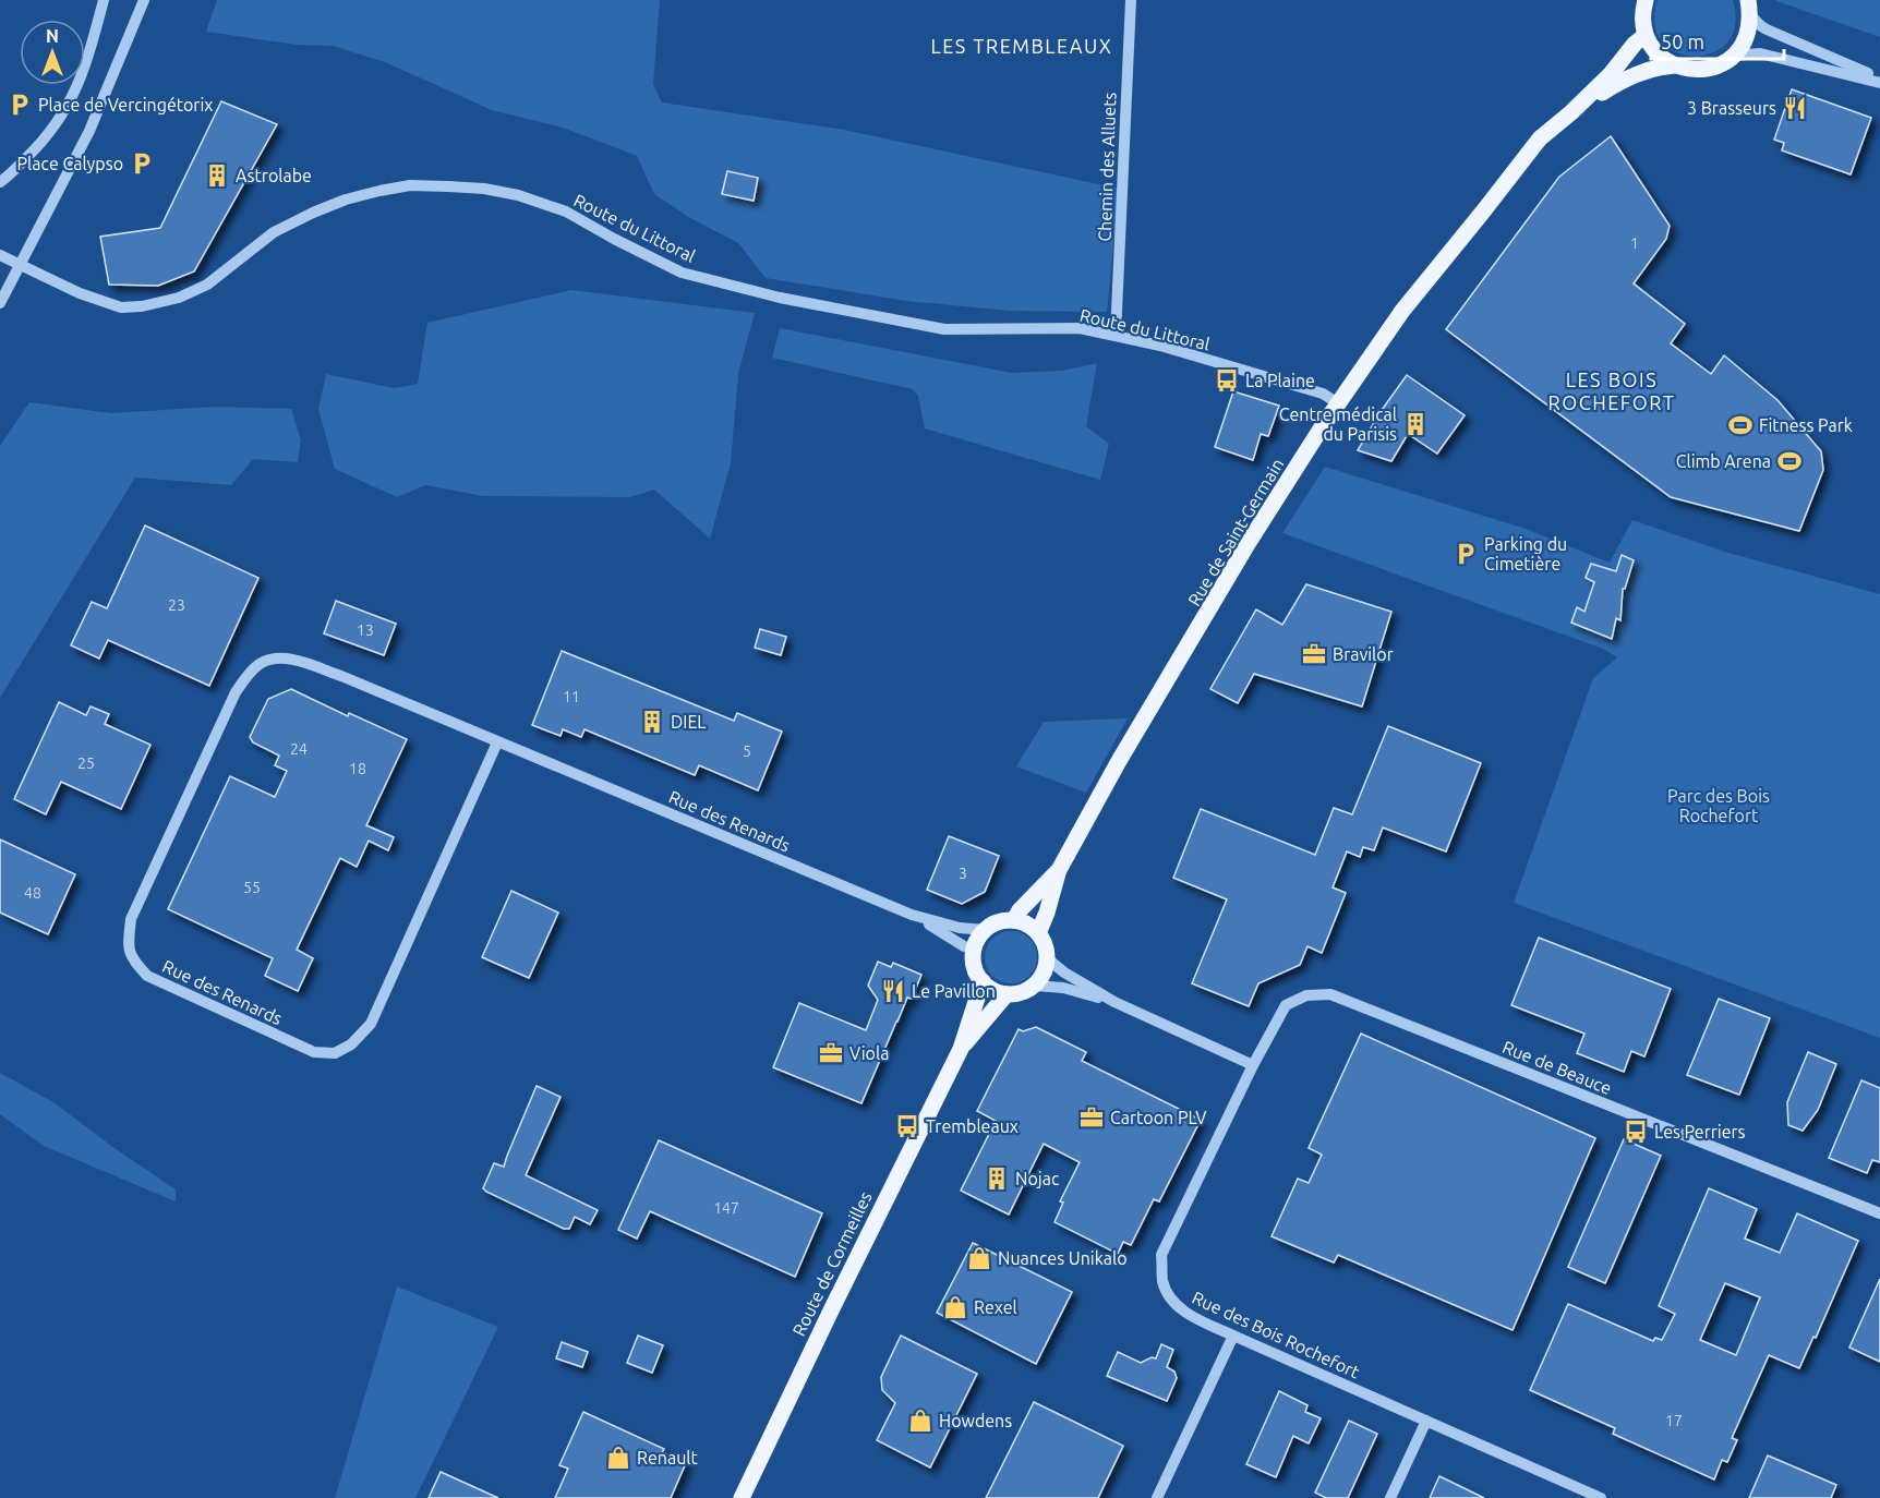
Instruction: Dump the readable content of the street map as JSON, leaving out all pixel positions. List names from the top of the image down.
{
  "streets": {
    "main road": ["Rue de Saint-Germain", "Route de Cormeilles"],
    "street": [
      "Chemin des Alluets",
      "Route du Littoral",
      "Rue des Renards",
      "Rue de Beauce",
      "Rue des Bois Rochefort"
    ]
  },
  "crossings": [
    ["Chemin des Alluets", "Route du Littoral"],
    ["Route du Littoral", "Rue de Saint-Germain"],
    ["Rue de Saint-Germain", "Rue des Renards"],
    ["Rue de Saint-Germain", "Route de Cormeilles"],
    ["Rue des Renards", "Route de Cormeilles"],
    ["Rue de Beauce", "Rue des Bois Rochefort"]
  ],
  "districts": ["LES TREMBLEAUX", "LES BOIS ROCHEFORT"],
  "parks": ["Parc des Bois Rochefort"],
  "places": {
    "parking": ["Place de Vercingétorix", "Place Calypso", "Parking du Cimetière"],
    "restaurant": ["3 Brasseurs", "Le Pavillon"],
    "building": [
      "Astrolabe",
      "Centre médical du Parisis",
      "DIEL",
      "Nojac"
    ],
    "bus stop": ["La Plaine", "Trembleaux", "Les Perriers"],
    "sports": ["Fitness Park", "Climb Arena"],
    "office": ["Bravilor", "Viola", "Cartoon PLV"],
    "shop": [
      "Nuances Unikalo",
      "Rexel",
      "Howdens",
      "Renault"
    ]
  },
  "house_numbers": [
    "1",
    "23",
    "13",
    "11",
    "24",
    "5",
    "25",
    "18",
    "3",
    "55",
    "48",
    "147",
    "17"
  ],
  "scale_bar": "50 m",
  "north": "top"
}
